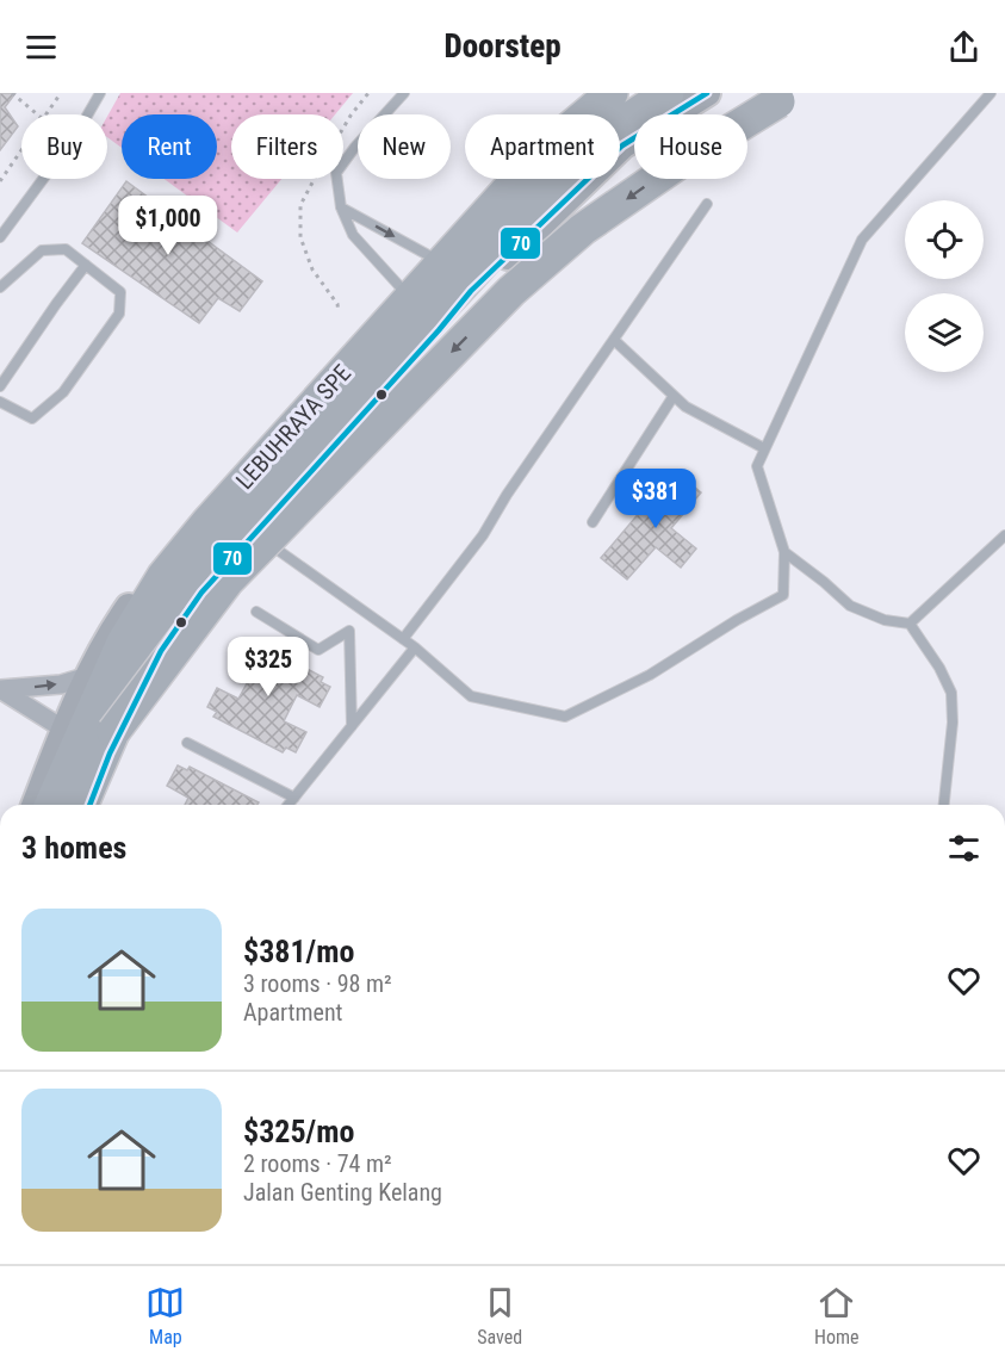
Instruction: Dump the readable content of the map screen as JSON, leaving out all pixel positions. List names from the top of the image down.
{
  "streets": {
    "highway": ["LEBUHRAYA SPE"]
  },
  "lines": ["transit line 70"],
  "page": {
    "header": "Doorstep",
    "chip": [
      "Buy",
      "Rent",
      "Filters",
      "New",
      "Apartment",
      "House"
    ],
    "price": ["$1,000", "$381", "$325"],
    "heading": "3 homes",
    "list": [
      {
        "name": "$381/mo",
        "note": "3 rooms · 98 m² · Apartment"
      },
      {
        "name": "$325/mo",
        "note": "2 rooms · 74 m² · Jalan Genting Kelang"
      }
    ],
    "tabs": ["Map", "Saved", "Home"]
  }
}
